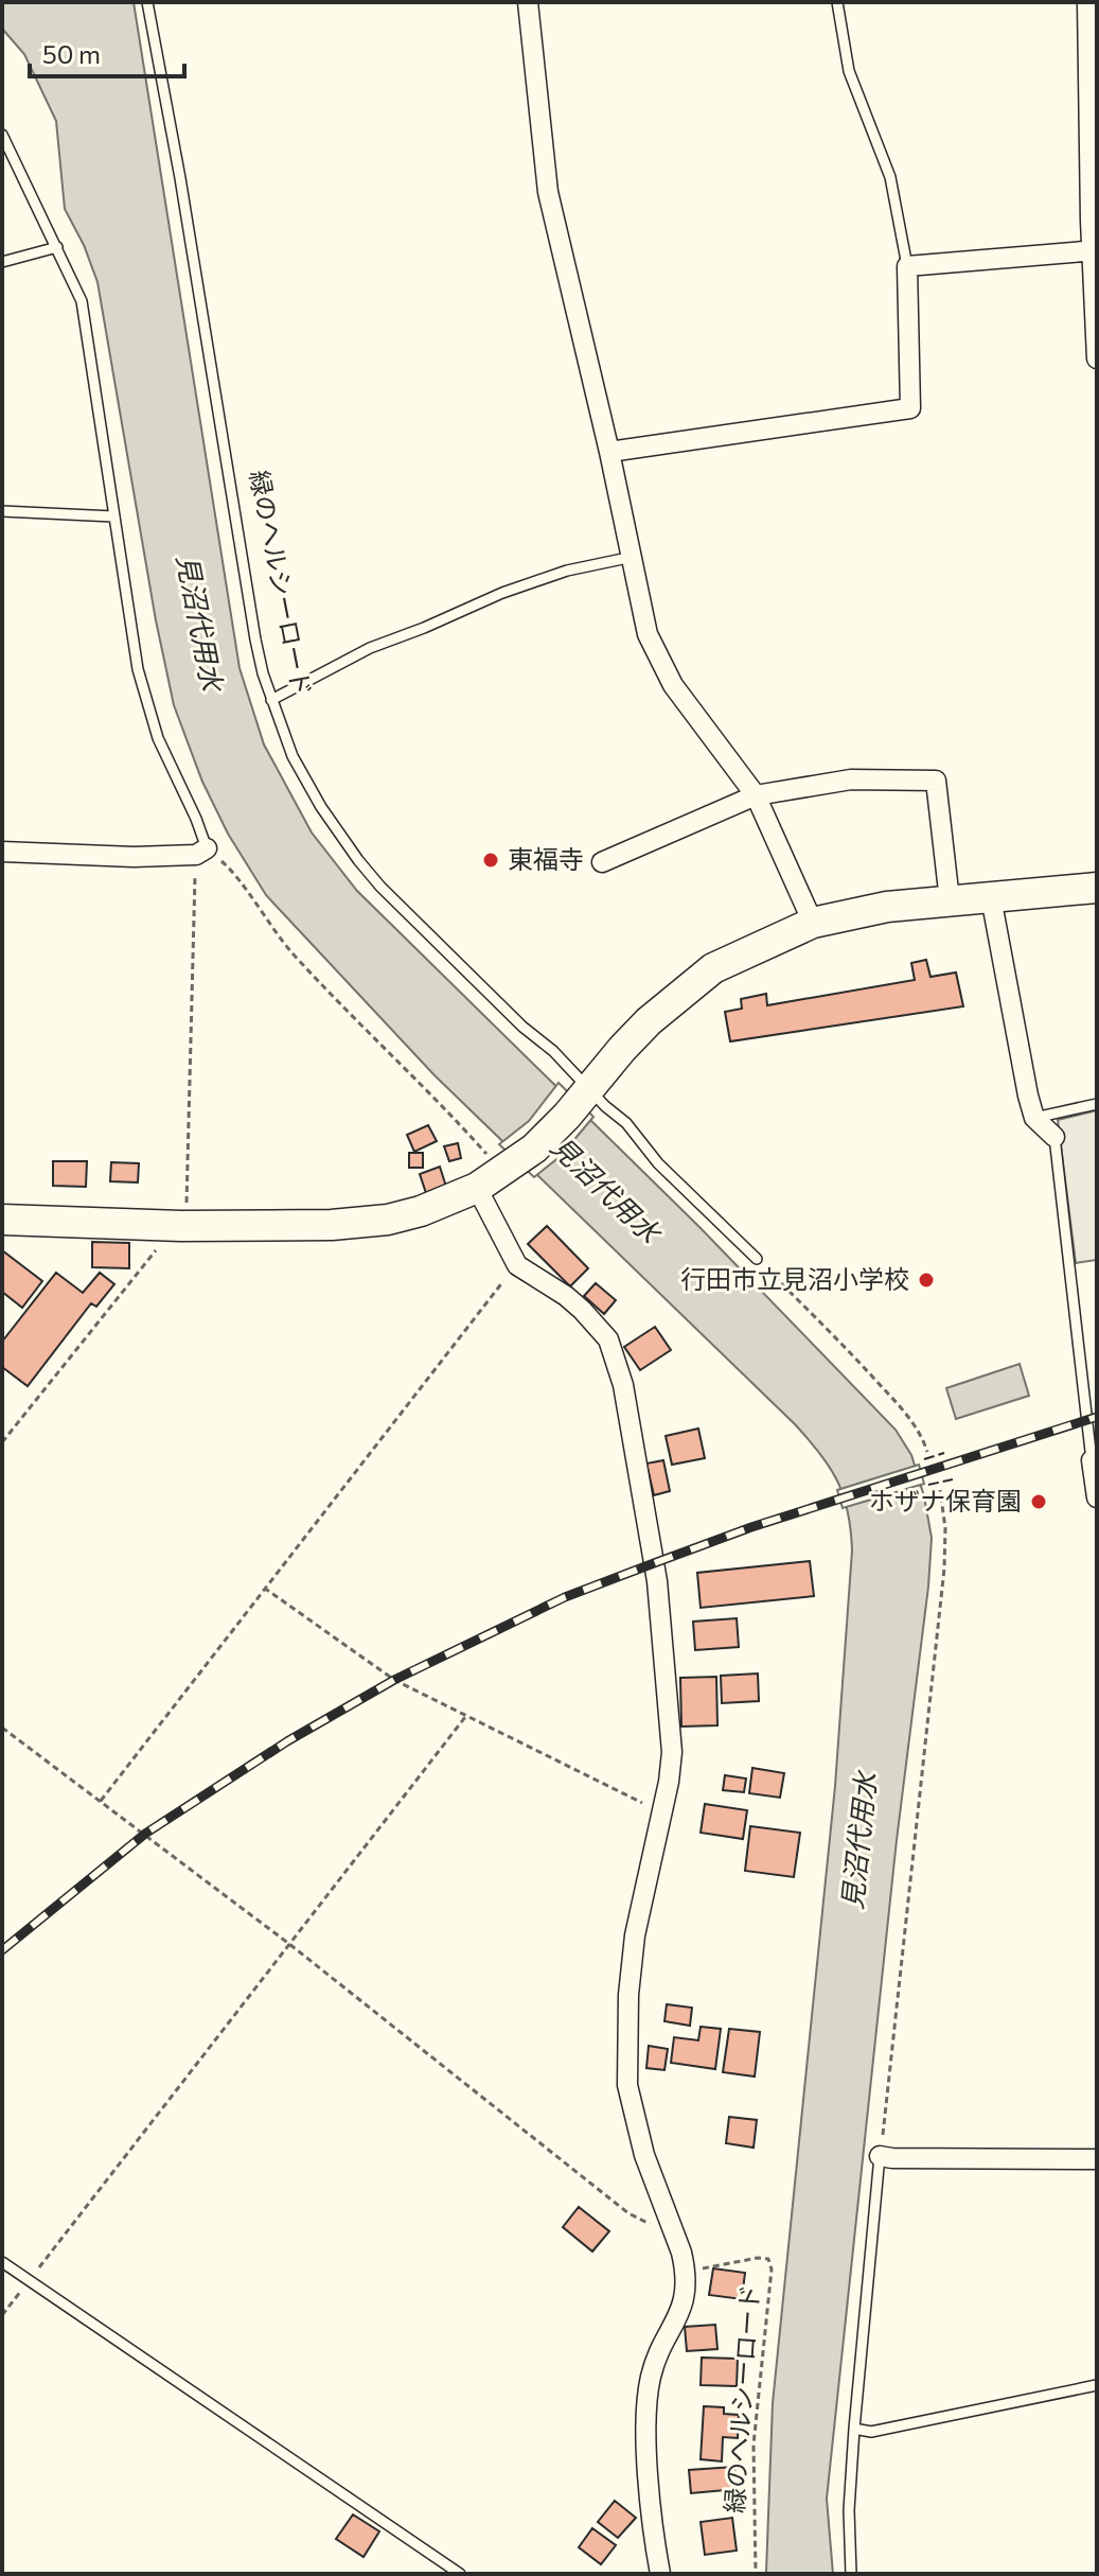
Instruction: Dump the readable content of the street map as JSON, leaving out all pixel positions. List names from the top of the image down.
{
  "streets": {
    "path": ["緑のヘルシーロード"]
  },
  "water": ["見沼代用水"],
  "places": ["東福寺", "行田市立見沼小学校", "ホザナ保育園"],
  "scale_bar": "50 m"
}
